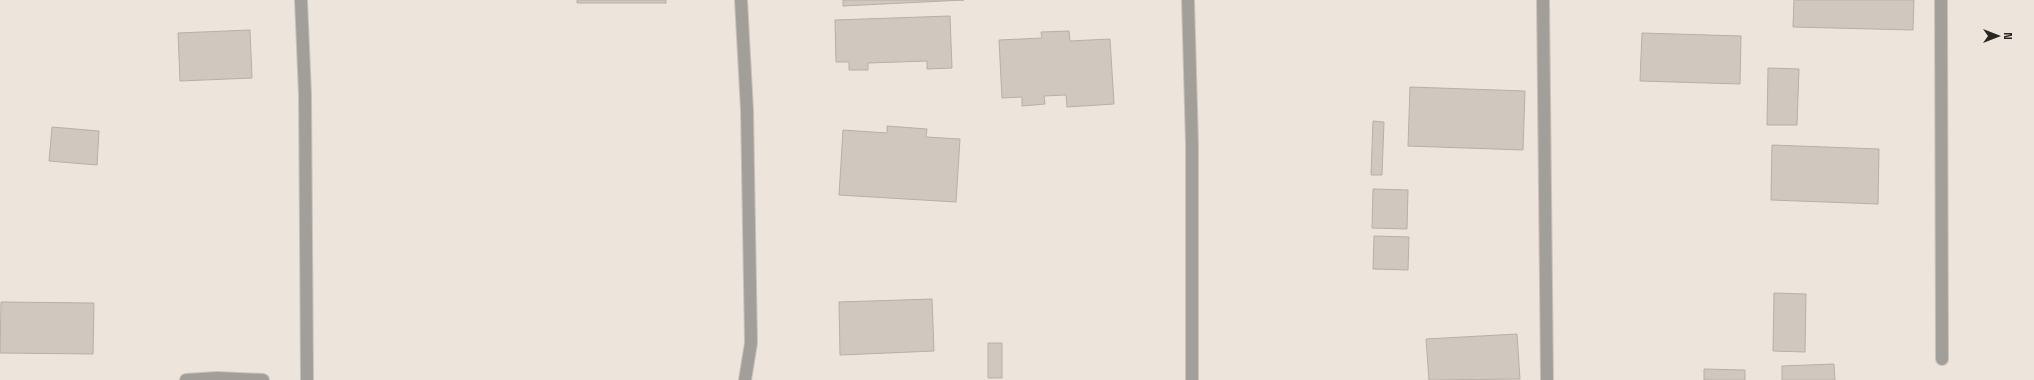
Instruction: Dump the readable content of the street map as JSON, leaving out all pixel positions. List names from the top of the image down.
{
  "north": "right"
}
